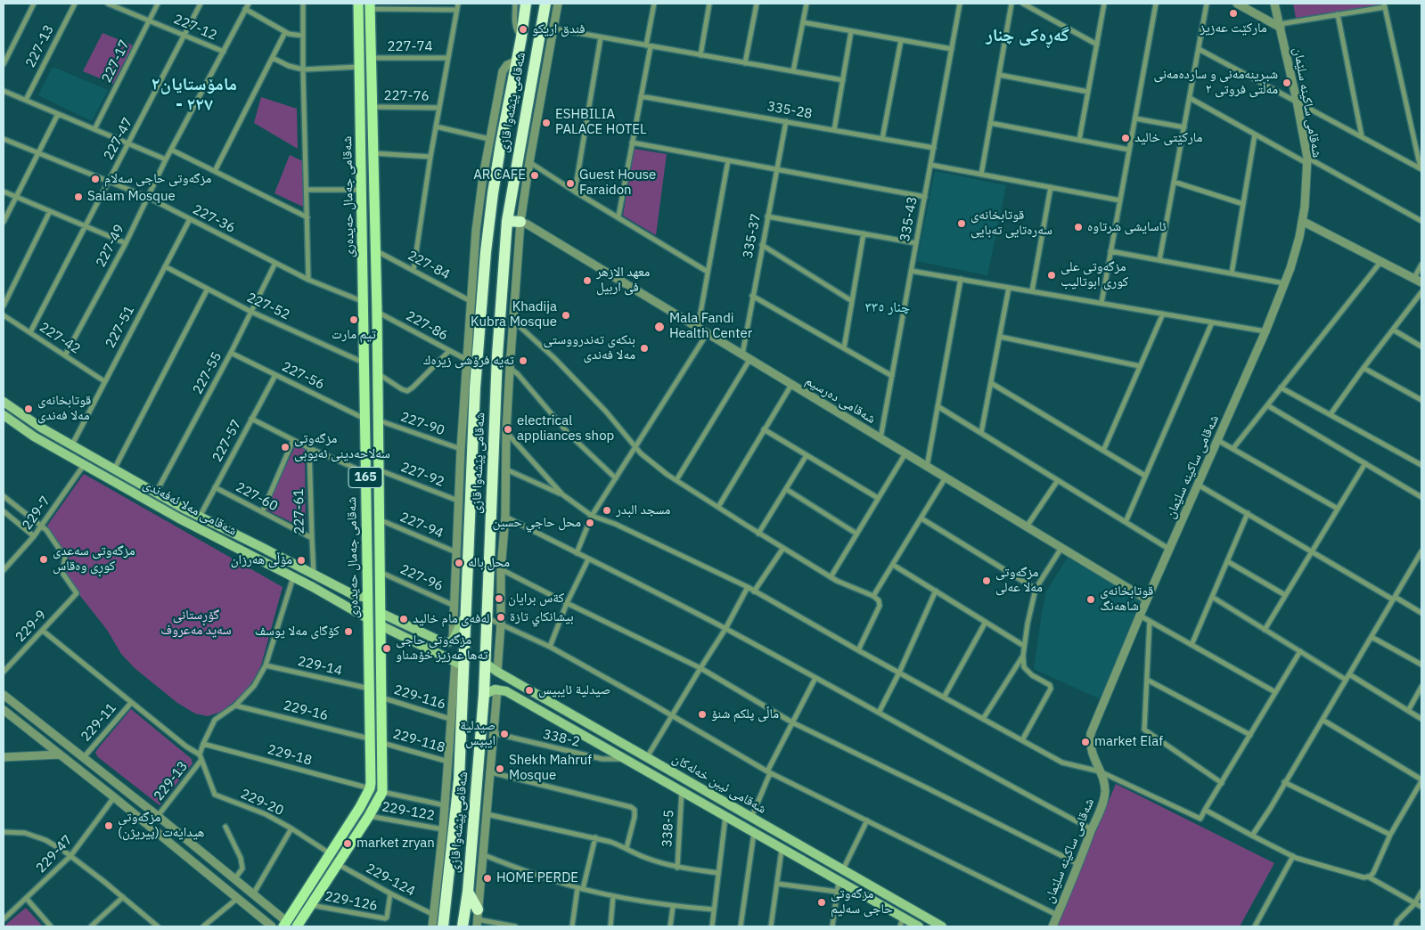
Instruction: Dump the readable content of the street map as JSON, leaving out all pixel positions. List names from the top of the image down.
{
  "streets": {
    "highway": ["شەقامی پێشەوا قازی"],
    "main road": [
      "شەقامی جەمال حەیدەری",
      "165",
      "شەقامی مەلا ئەفەندی",
      "شەقامی ئیبن خەلەکان"
    ],
    "street": [
      "227-12",
      "227-13",
      "227-74",
      "227-17",
      "227-76",
      "شەقامی ساکینە سلێمان",
      "335-28",
      "227-47",
      "227-36",
      "335-43",
      "335-37",
      "227-49",
      "227-84",
      "227-52",
      "227-86",
      "227-51",
      "227-42",
      "227-55",
      "227-56",
      "شەقامی دەرسیم",
      "227-90",
      "227-57",
      "227-92",
      "227-60",
      "227-61",
      "229-7",
      "227-94",
      "227-96",
      "229-9",
      "229-14",
      "229-116",
      "229-16",
      "229-11",
      "338-2",
      "229-118",
      "229-18",
      "229-13",
      "229-20",
      "229-122",
      "338-5",
      "229-47",
      "229-124",
      "229-126"
    ]
  },
  "crossings": [
    ["227-12", "227-17"],
    ["227-12", "227-47"],
    ["227-12", "227-49"],
    ["227-74", "شەقامی جەمال حەیدەری"],
    ["227-76", "شەقامی جەمال حەیدەری"],
    ["شەقامی پێشەوا قازی", "شەقامی ئیبن خەلەکان"],
    ["شەقامی ساکینە سلێمان", "شەقامی دەرسیم"],
    ["335-28", "335-43"],
    ["335-28", "335-37"],
    ["227-47", "227-36"],
    ["227-47", "227-42"],
    ["شەقامی جەمال حەیدەری", "227-36"],
    ["شەقامی جەمال حەیدەری", "227-84"],
    ["شەقامی جەمال حەیدەری", "227-52"],
    ["شەقامی جەمال حەیدەری", "227-86"],
    ["شەقامی جەمال حەیدەری", "227-56"],
    ["شەقامی جەمال حەیدەری", "227-90"],
    ["شەقامی جەمال حەیدەری", "227-92"],
    ["شەقامی جەمال حەیدەری", "شەقامی مەلا ئەفەندی"],
    ["شەقامی جەمال حەیدەری", "227-94"],
    ["شەقامی جەمال حەیدەری", "227-96"],
    ["شەقامی جەمال حەیدەری", "229-14"],
    ["شەقامی جەمال حەیدەری", "229-116"],
    ["شەقامی جەمال حەیدەری", "229-16"],
    ["شەقامی جەمال حەیدەری", "229-118"],
    ["شەقامی جەمال حەیدەری", "229-18"],
    ["شەقامی جەمال حەیدەری", "229-20"],
    ["شەقامی جەمال حەیدەری", "229-122"],
    ["شەقامی جەمال حەیدەری", "229-124"],
    ["شەقامی جەمال حەیدەری", "229-126"],
    ["227-36", "227-49"],
    ["227-36", "227-51"],
    ["227-36", "227-55"],
    ["335-43", "شەقامی دەرسیم"],
    ["335-37", "شەقامی دەرسیم"],
    ["227-49", "227-42"],
    ["227-52", "227-51"],
    ["227-52", "227-55"],
    ["227-51", "227-42"],
    ["227-51", "شەقامی مەلا ئەفەندی"],
    ["227-55", "227-56"],
    ["227-55", "شەقامی مەلا ئەفەندی"],
    ["227-56", "227-57"],
    ["227-57", "227-60"],
    ["227-57", "شەقامی مەلا ئەفەندی"],
    ["227-60", "227-61"],
    ["شەقامی مەلا ئەفەندی", "227-61"],
    ["شەقامی مەلا ئەفەندی", "229-7"],
    ["229-7", "229-9"],
    ["338-2", "شەقامی ئیبن خەلەکان"],
    ["229-13", "229-20"],
    ["شەقامی ئیبن خەلەکان", "338-5"],
    ["229-124", "229-126"]
  ],
  "districts": ["گەڕەکی چنار", "مامۆستایان٢ - ٢٢٧", "چنار ٣٣٥"],
  "parks": ["گۆڕستانی سەید مەعروف"],
  "places": [
    "مارکێت عەزیز",
    "فندق اريكو",
    "شیرینەمەنی و ساردەمەنی مەڵتی فروتی ٢",
    "ESHBILIA PALACE HOTEL",
    "مارکێتی خالید",
    "AR CAFE",
    "مزگەوتی حاجی سەلام",
    "Guest House Faraidon",
    "Salam Mosque",
    "قوتابخانەی سەرەتایی تەبایی",
    "ئاسایشی شرتاوە",
    "مزگەوتی علی کوری ابوتالیب",
    "معهد الازهر فی اربیل",
    "Khadija Kubra Mosque",
    "تیم مارت",
    "Mala Fandi Health Center",
    "بنکەی تەندرووستی مەلا فەندی",
    "تەیە فرۆشی زیرەك",
    "قوتابخانەی مەلا فەندی",
    "electrical appliances shop",
    "مزگەوتی سەلاحەدینی ئەیوبی",
    "مسجد البدر",
    "محل حاجي حسین",
    "مزگەوتی سەعدی کوڕی وەقاس",
    "مۆڵی هەرزان",
    "محل باله",
    "مزگەوتی مەلا عەلی",
    "كةس برايان",
    "قوتابخانەى شاهەنگ",
    "بيشانكاي تازة",
    "لەفەی مام خالید",
    "کۆگای مەلا یوسف",
    "مزگەوتی حاجی تەها عەزیز خۆشناو",
    "صيدلية ئايبيس",
    "ماڵی پلکم شنۆ",
    "صيدلية ایبپس",
    "market Elaf",
    "Shekh Mahruf Mosque",
    "مزگه‌وتی هیدایه‌ت (پیریژن)",
    "market zryan",
    "HOME PERDE",
    "مزگەوتی حاجی سەلیم"
  ]
}
